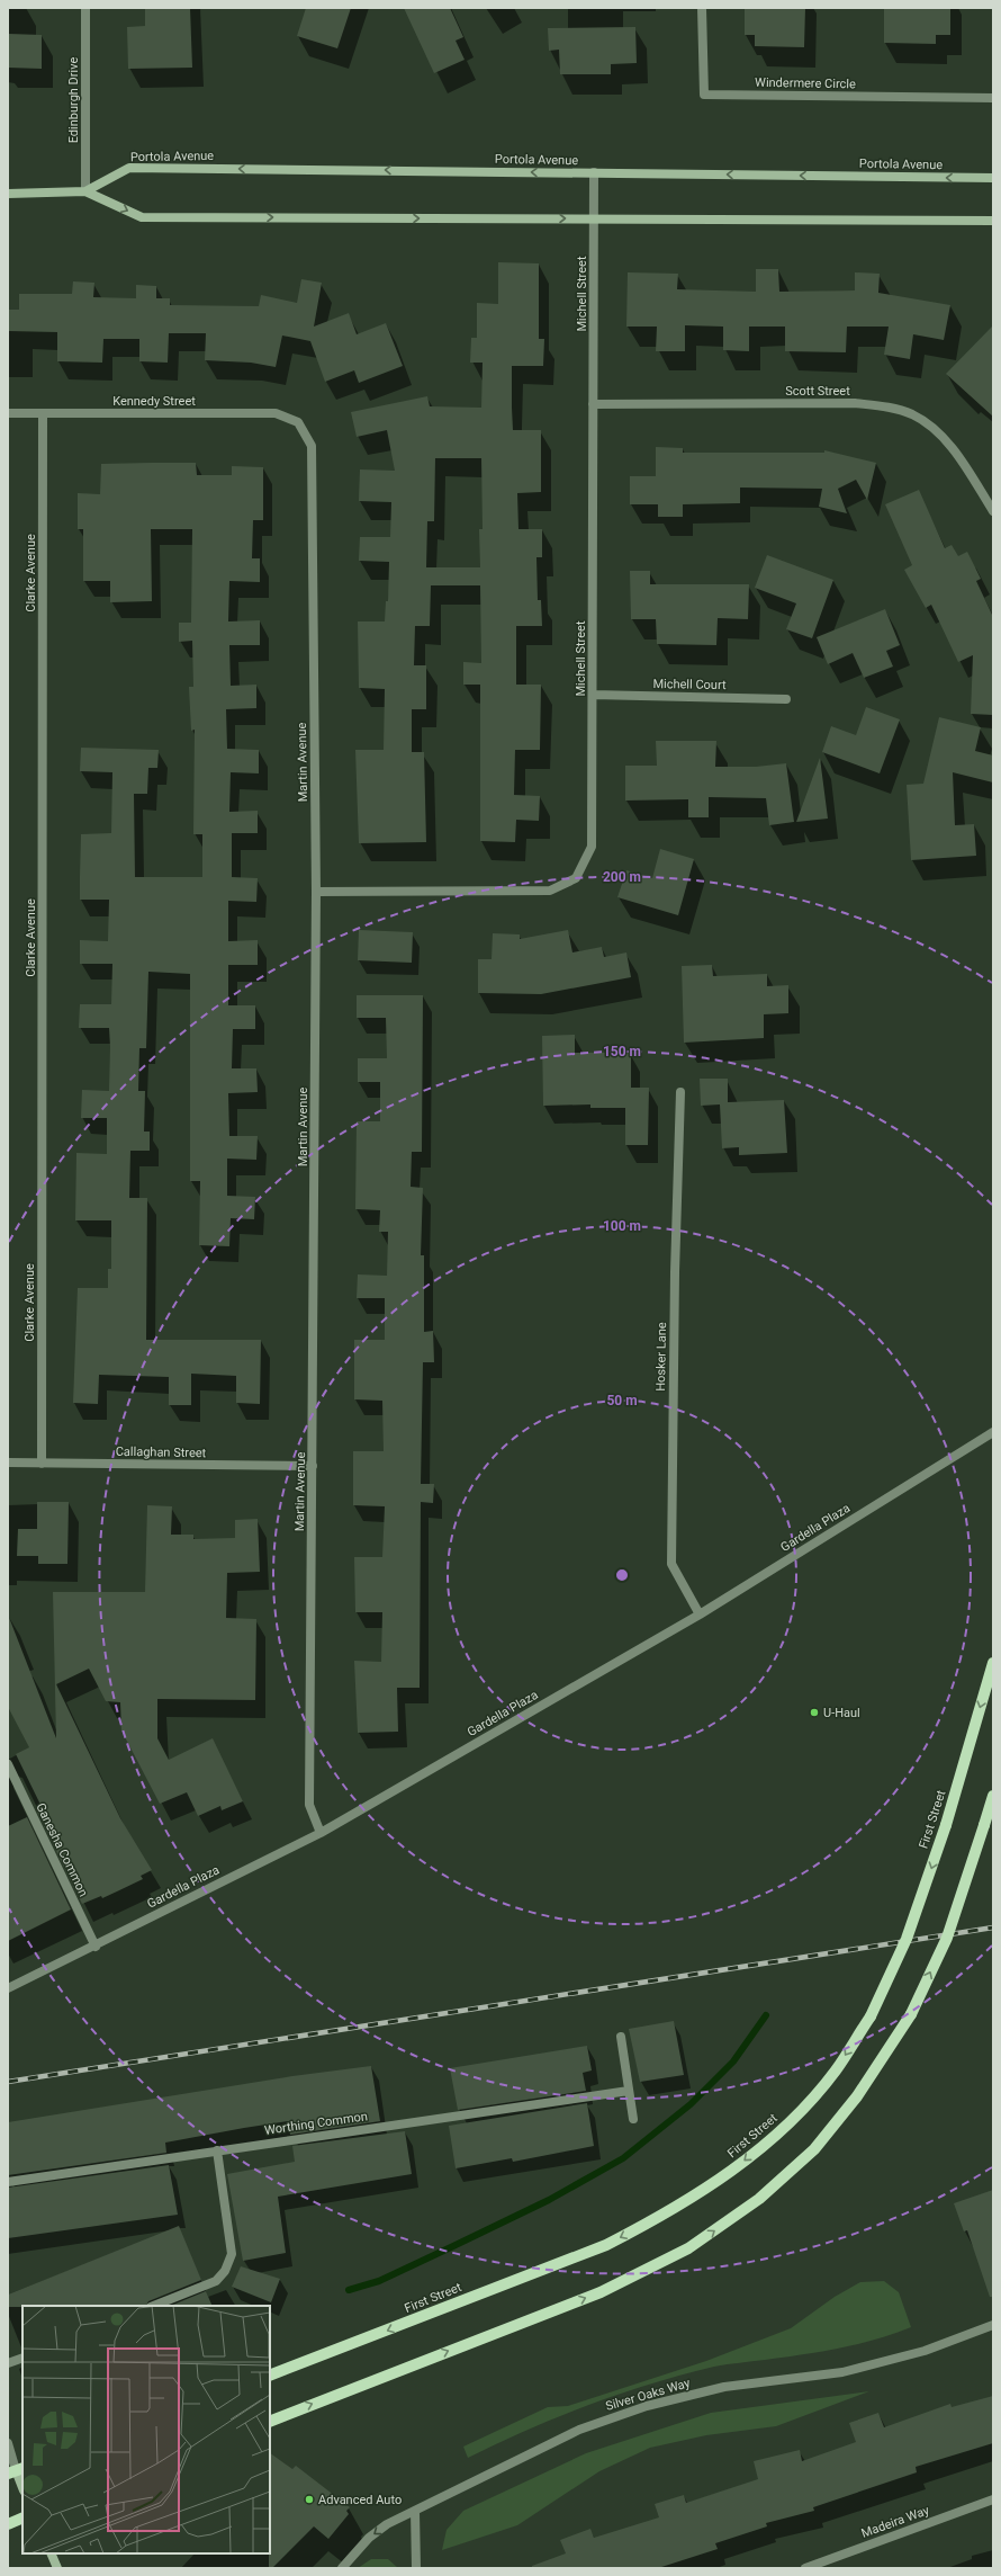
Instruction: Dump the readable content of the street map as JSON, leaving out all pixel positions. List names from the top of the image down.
{
  "streets": {
    "main road": ["Portola Avenue", "First Street"],
    "street": [
      "Windermere Circle",
      "Edinburgh Drive",
      "Michell Street",
      "Scott Street",
      "Kennedy Street",
      "Clarke Avenue",
      "Michell Court",
      "Martin Avenue",
      "Hosker Lane",
      "Callaghan Street",
      "Gardella Plaza",
      "Ganesha Common",
      "Worthing Common",
      "Silver Oaks Way",
      "Madeira Way"
    ]
  },
  "crossings": [
    ["Edinburgh Drive", "Portola Avenue"],
    ["Portola Avenue", "Michell Street"],
    ["Michell Street", "Scott Street"],
    ["Michell Street", "Michell Court"],
    ["Michell Street", "Martin Avenue"],
    ["Kennedy Street", "Clarke Avenue"],
    ["Kennedy Street", "Martin Avenue"],
    ["Clarke Avenue", "Callaghan Street"],
    ["Martin Avenue", "Callaghan Street"],
    ["Martin Avenue", "Gardella Plaza"],
    ["Hosker Lane", "Gardella Plaza"],
    ["Gardella Plaza", "Ganesha Common"]
  ],
  "places": ["U-Haul", "Advanced Auto"],
  "rings": [
    "200 m",
    "150 m",
    "100 m",
    "50 m"
  ]
}
